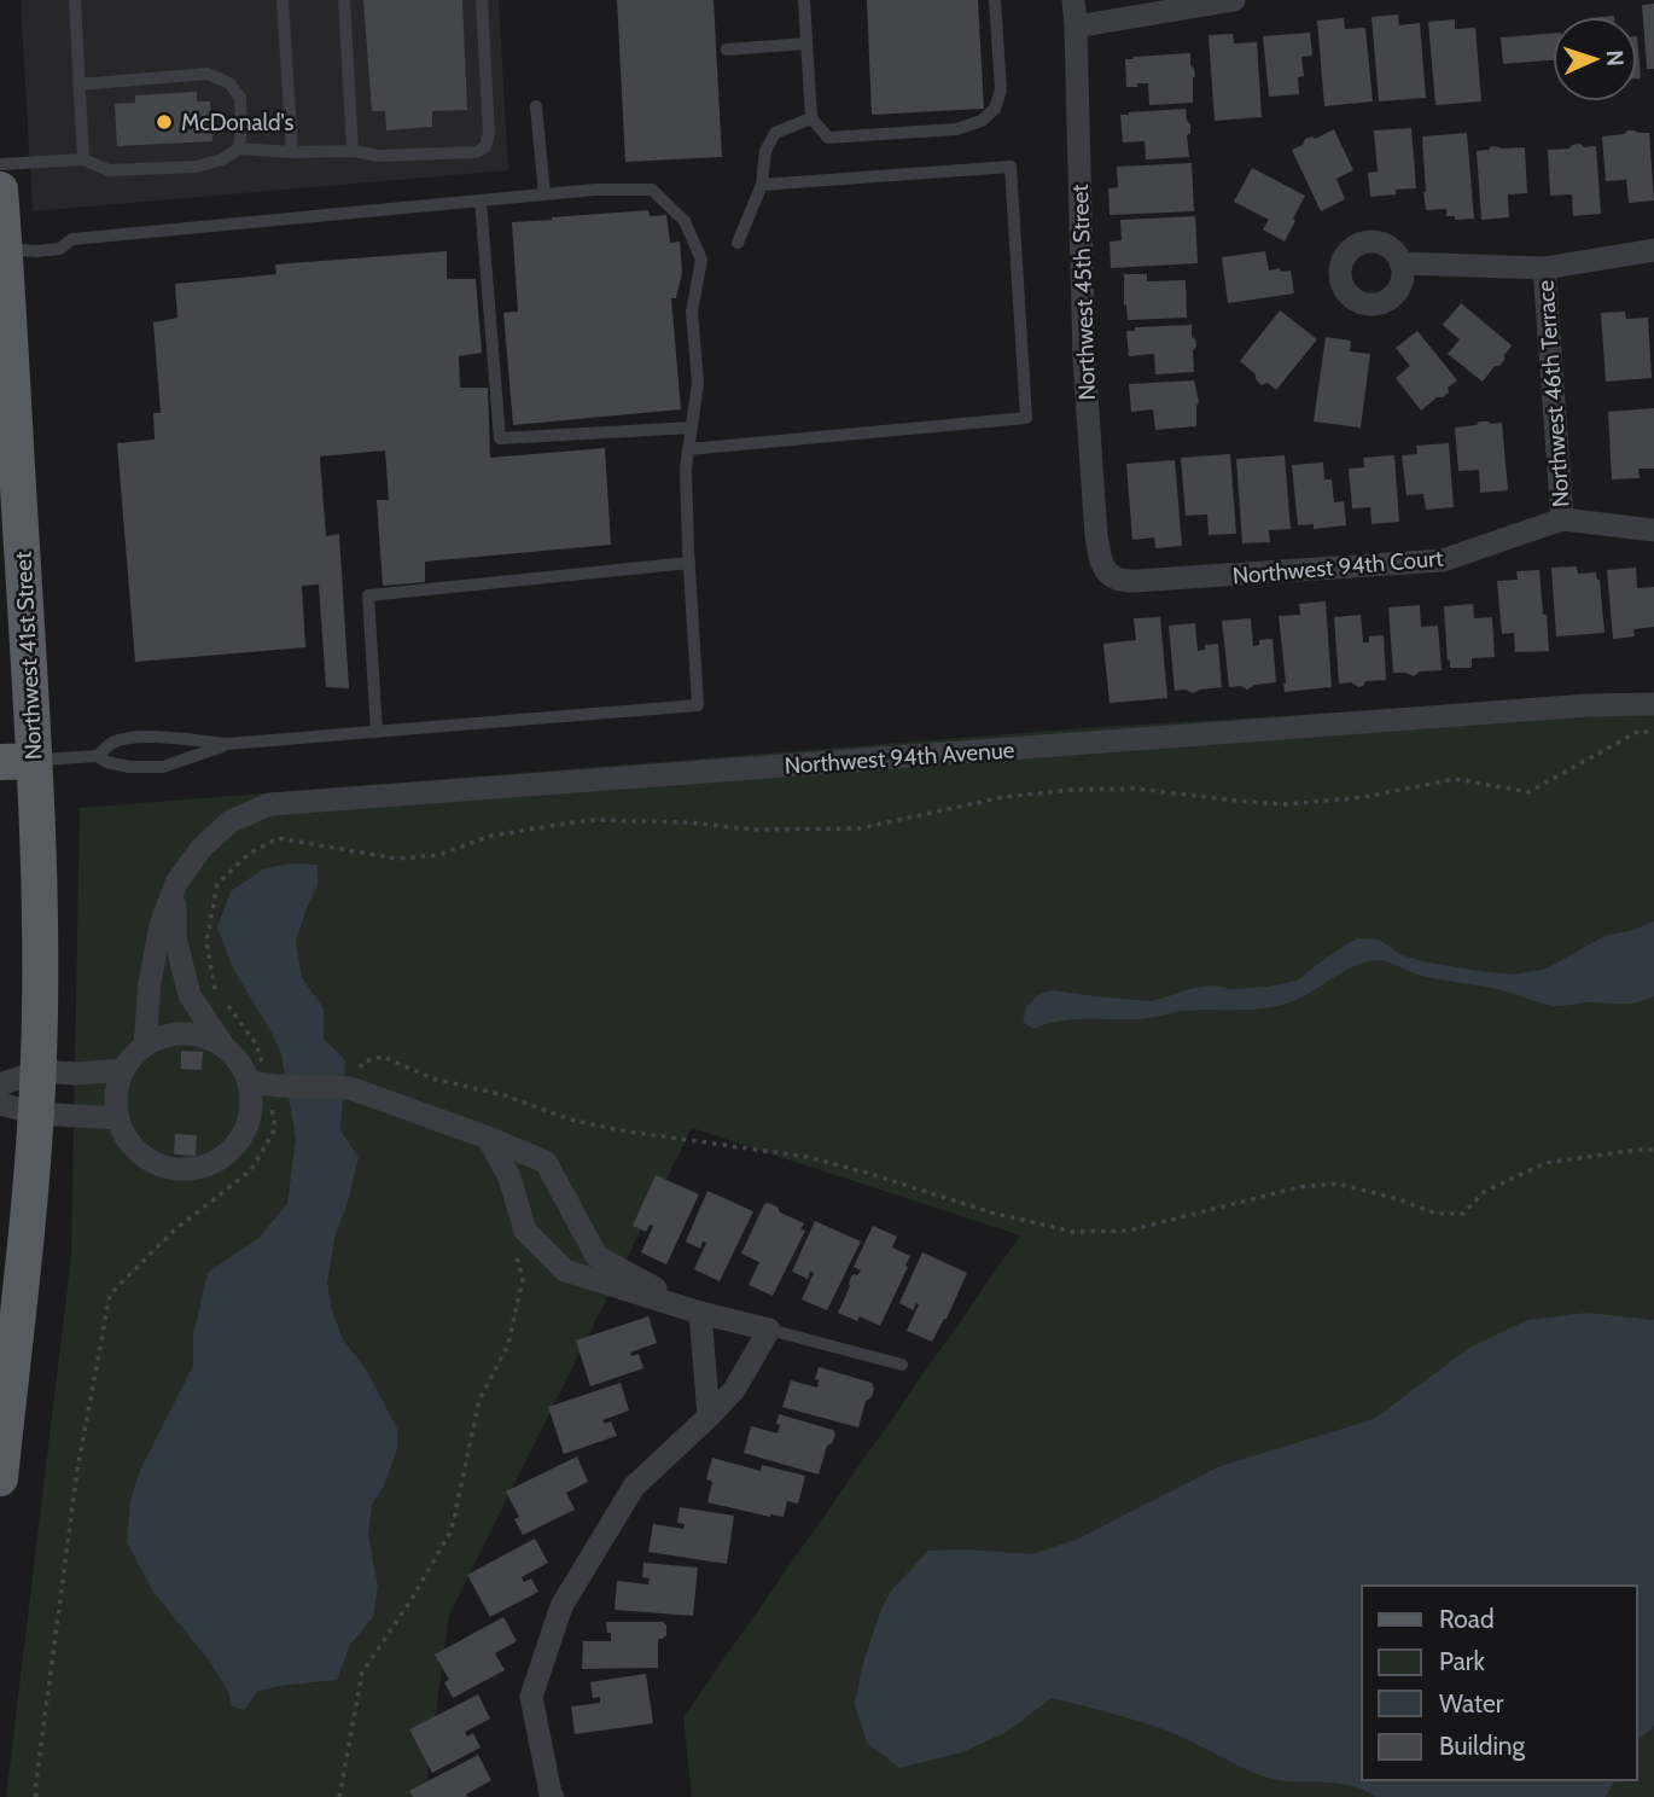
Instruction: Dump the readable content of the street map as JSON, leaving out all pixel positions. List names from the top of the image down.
{
  "streets": {
    "main road": ["Northwest 41st Street"],
    "street": [
      "Northwest 45th Street",
      "Northwest 46th Terrace",
      "Northwest 94th Court",
      "Northwest 94th Avenue"
    ]
  },
  "crossings": [
    ["Northwest 45th Street", "Northwest 94th Court"],
    ["Northwest 46th Terrace", "Northwest 94th Court"]
  ],
  "places": ["McDonald's"],
  "legend": [
    "Road",
    "Park",
    "Water",
    "Building"
  ],
  "north": "right"
}
